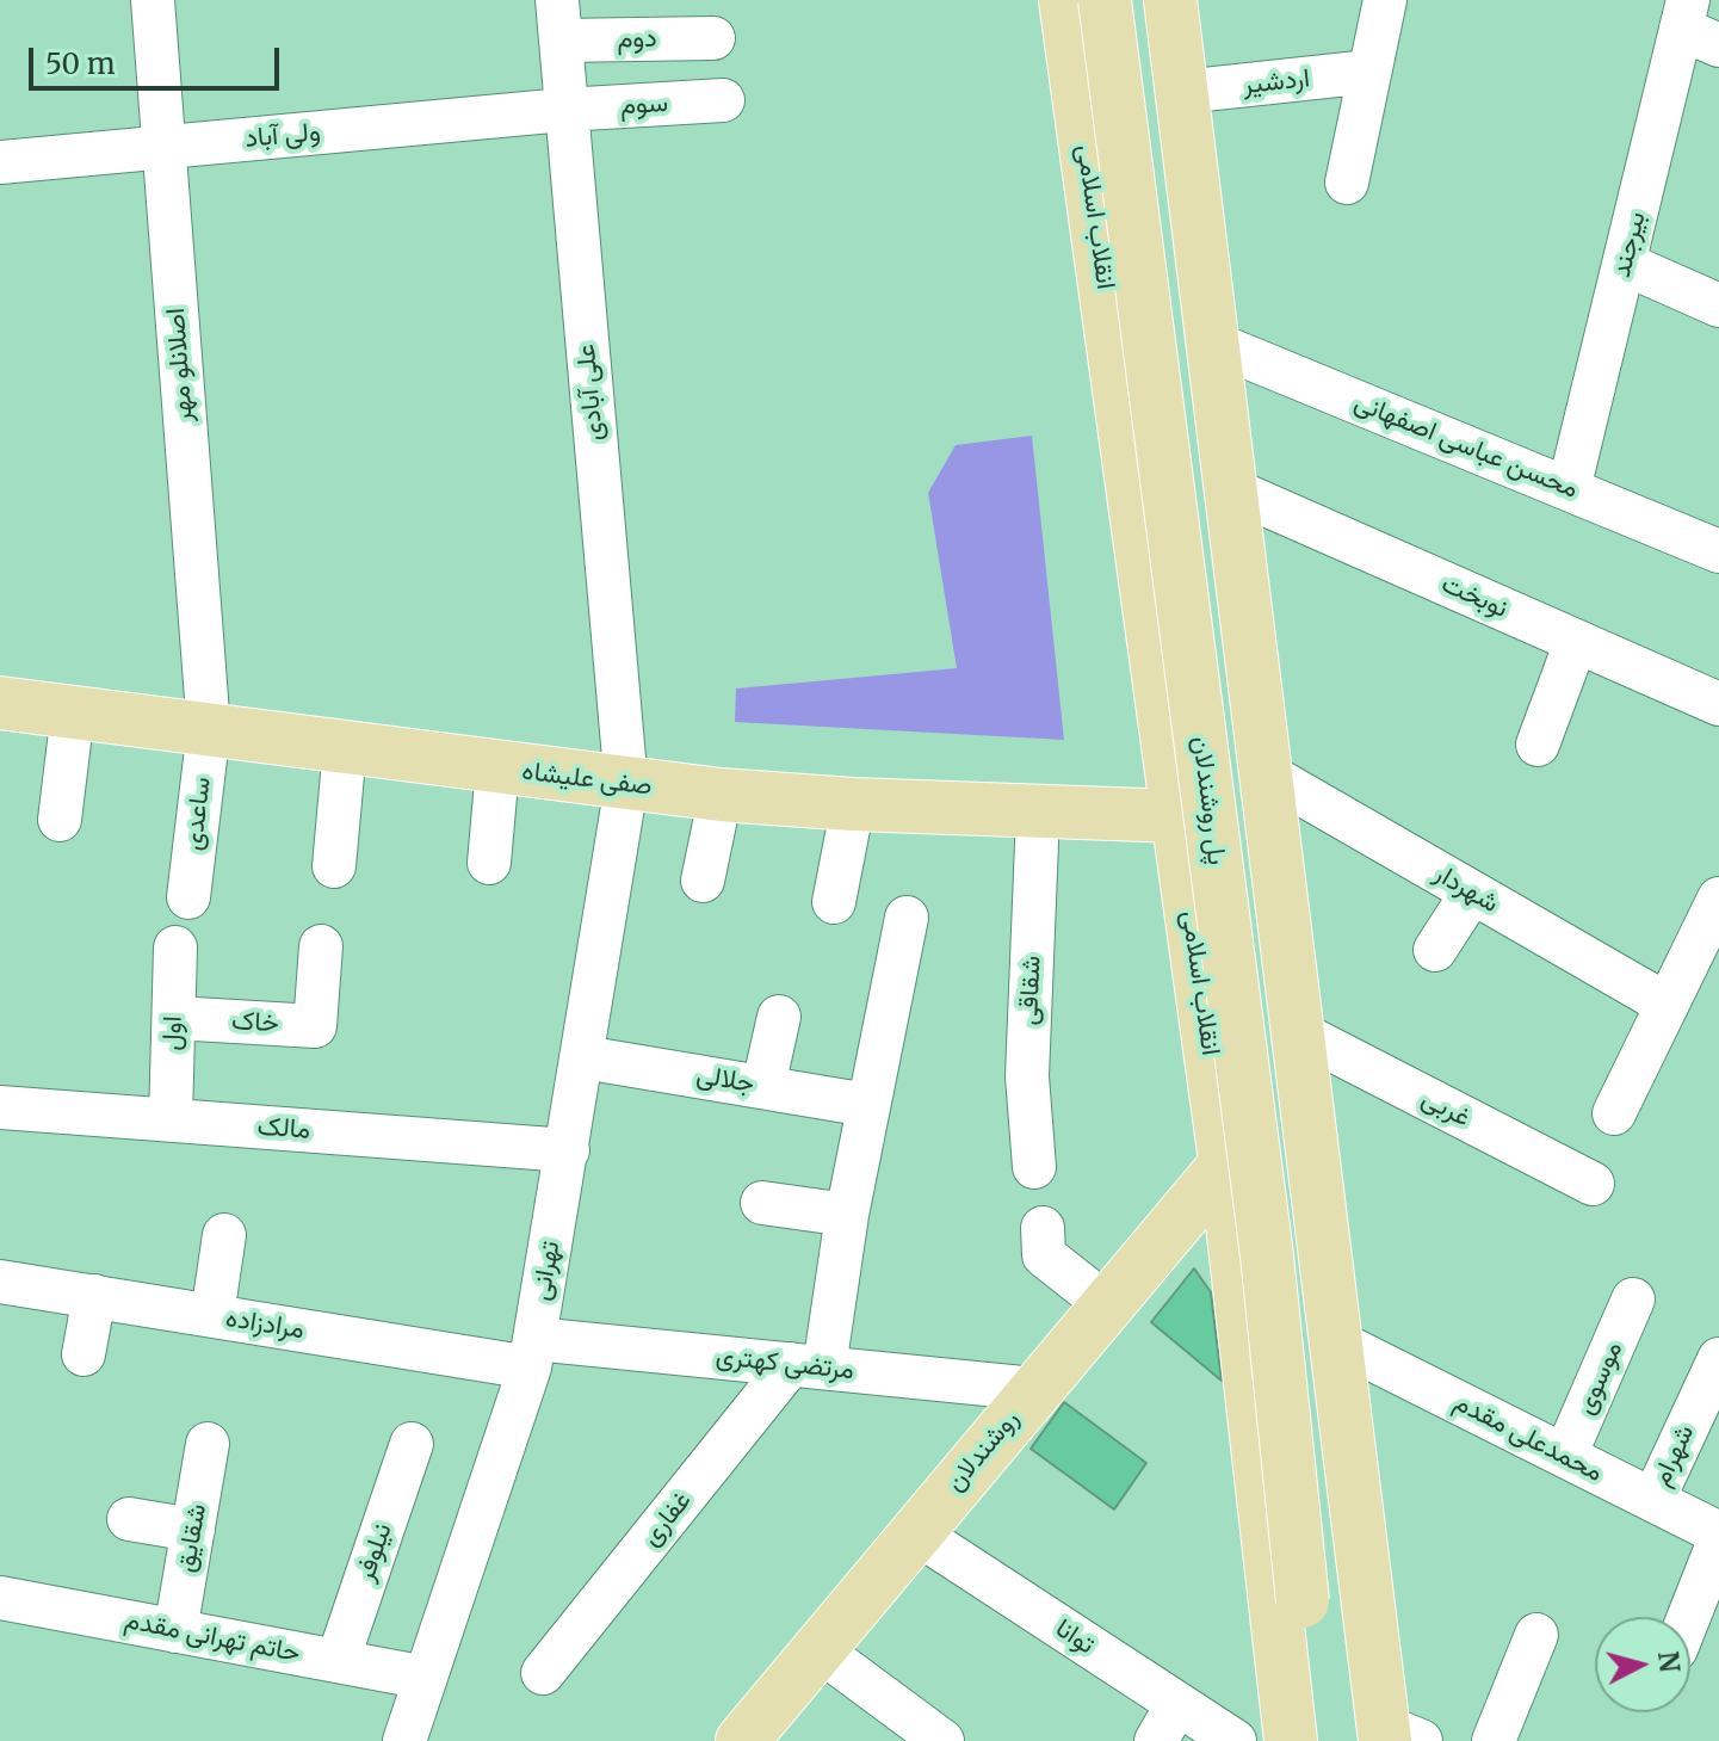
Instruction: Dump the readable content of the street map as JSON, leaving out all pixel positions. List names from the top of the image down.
{
  "streets": {
    "main road": [
      "انقلاب اسلامی",
      "صفی علیشاه",
      "پل روشندلان",
      "روشندلان"
    ],
    "street": [
      "دوم",
      "اردشیر",
      "سوم",
      "ولی آباد",
      "بیرجند",
      "اصلانلو مهر",
      "علی آبادی",
      "محسن عباسی اصفهانی",
      "نوبخت",
      "ساعدی",
      "شهردار",
      "شقاقی",
      "خاک",
      "اول",
      "جلالی",
      "غربی",
      "مالک",
      "تهرانی",
      "مرادزاده",
      "مرتضی کهتری",
      "موسوی",
      "محمدعلی مقدم",
      "شهرام",
      "غفاری",
      "شقایق",
      "نیلوفر",
      "حاتم تهرانی مقدم",
      "توانا"
    ]
  },
  "crossings": [
    ["دوم", "علی آبادی"],
    ["سوم", "ولی آباد"],
    ["سوم", "علی آبادی"],
    ["ولی آباد", "اصلانلو مهر"],
    ["ولی آباد", "علی آبادی"],
    ["انقلاب اسلامی", "صفی علیشاه"],
    ["انقلاب اسلامی", "روشندلان"],
    ["بیرجند", "محسن عباسی اصفهانی"],
    ["اصلانلو مهر", "صفی علیشاه"],
    ["اصلانلو مهر", "ساعدی"],
    ["علی آبادی", "صفی علیشاه"],
    ["علی آبادی", "تهرانی"],
    ["صفی علیشاه", "ساعدی"],
    ["صفی علیشاه", "شقاقی"],
    ["صفی علیشاه", "تهرانی"],
    ["خاک", "اول"],
    ["اول", "مالک"],
    ["جلالی", "تهرانی"],
    ["غربی", "روشندلان"],
    ["مالک", "تهرانی"],
    ["تهرانی", "مرادزاده"],
    ["تهرانی", "مرتضی کهتری"],
    ["تهرانی", "حاتم تهرانی مقدم"],
    ["مرادزاده", "مرتضی کهتری"],
    ["مرتضی کهتری", "روشندلان"],
    ["مرتضی کهتری", "غفاری"],
    ["موسوی", "محمدعلی مقدم"],
    ["محمدعلی مقدم", "شهرام"],
    ["روشندلان", "توانا"],
    ["شقایق", "حاتم تهرانی مقدم"],
    ["نیلوفر", "حاتم تهرانی مقدم"]
  ],
  "scale_bar": "50 m",
  "north": "right"
}
